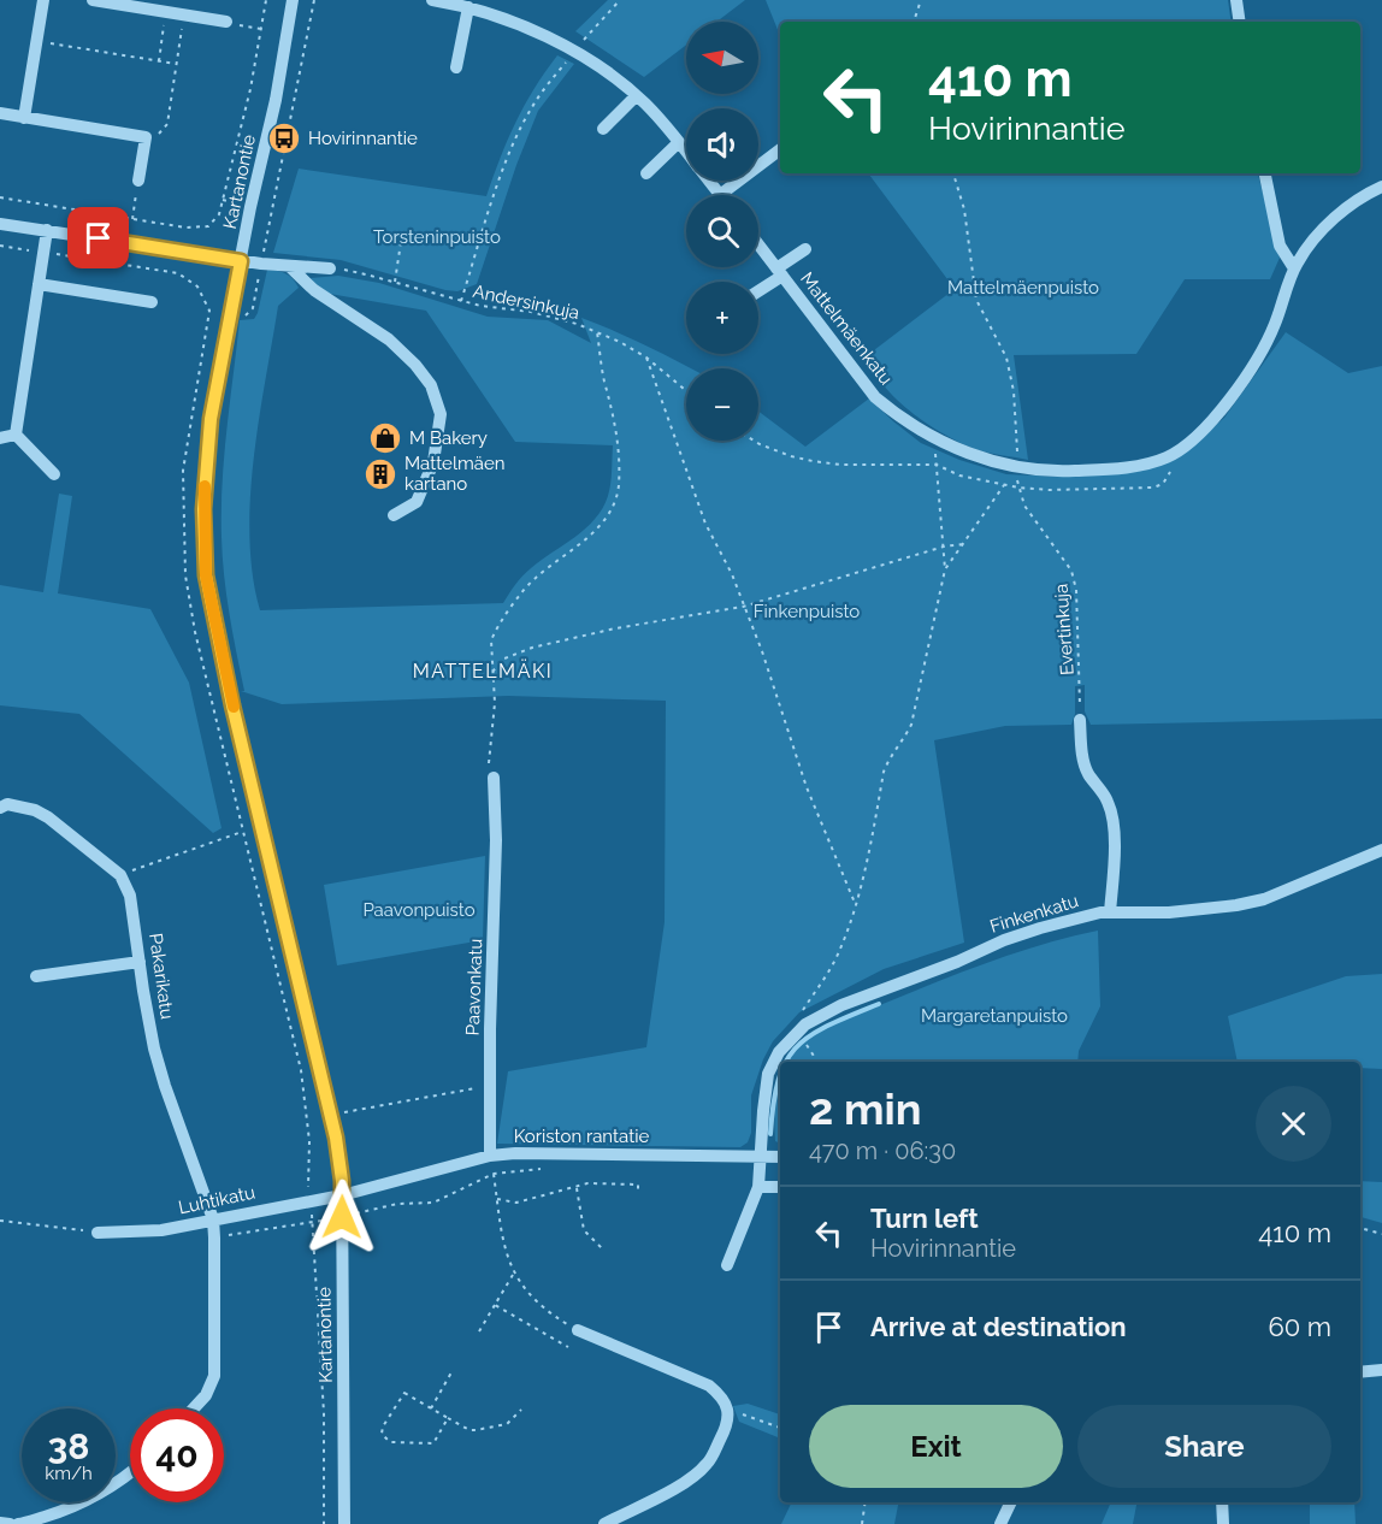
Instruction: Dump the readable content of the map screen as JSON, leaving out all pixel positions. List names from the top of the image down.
{
  "streets": {
    "street": [
      "Kartanontie",
      "Mattelmäenkatu",
      "Finkenkatu",
      "Pakarikatu",
      "Paavonkatu",
      "Koriston rantatie",
      "Luhtikatu"
    ],
    "path": ["Andersinkuja", "Evertinkuja"]
  },
  "crossings": [
    ["Kartanontie", "Koriston rantatie"],
    ["Kartanontie", "Luhtikatu"],
    ["Mattelmäenkatu", "Evertinkuja"],
    ["Finkenkatu", "Koriston rantatie"],
    ["Pakarikatu", "Luhtikatu"],
    ["Paavonkatu", "Koriston rantatie"],
    ["Koriston rantatie", "Luhtikatu"]
  ],
  "districts": ["MATTELMÄKI"],
  "parks": [
    "Torsteninpuisto",
    "Mattelmäenpuisto",
    "Finkenpuisto",
    "Paavonpuisto",
    "Margaretanpuisto"
  ],
  "places": {
    "bus stop": ["Hovirinnantie"],
    "shop": ["M Bakery"],
    "building": ["Mattelmäen kartano"]
  },
  "north": "left",
  "page": {
    "map_buttons": ["+", "−"],
    "turn": ["410 m", "Hovirinnantie"],
    "heading": ["2 min", "470 m · 06:30"],
    "list": [
      {
        "name": "Turn left",
        "note": "Hovirinnantie",
        "value": "410 m"
      },
      {
        "name": "Arrive at destination",
        "value": "60 m"
      }
    ],
    "buttons": ["Exit", "Share"],
    "speed": "38 km/h",
    "limit": "40"
  }
}
